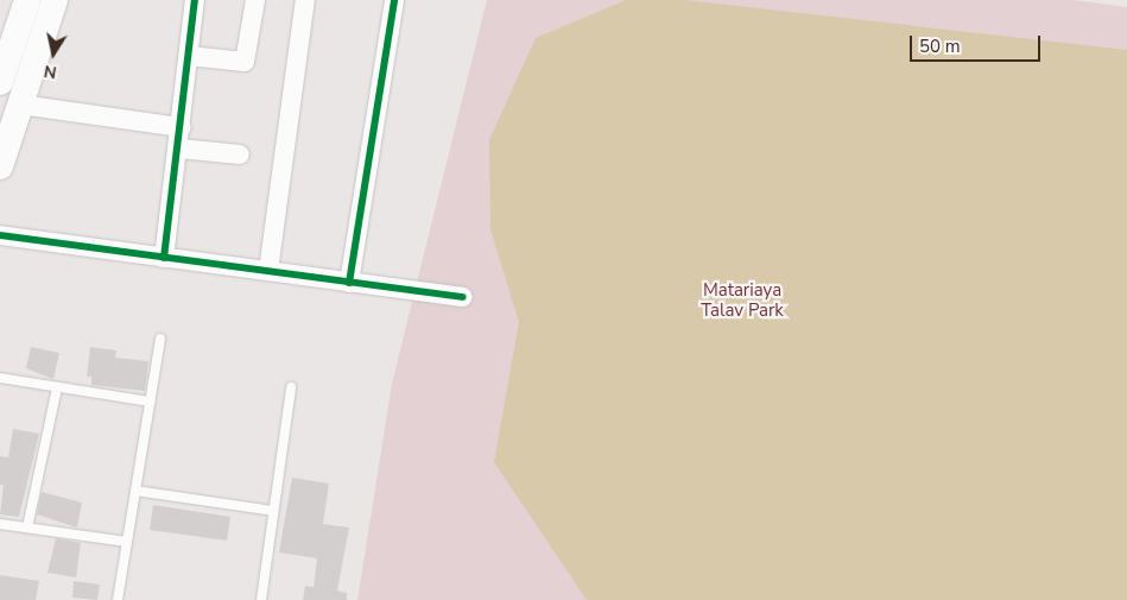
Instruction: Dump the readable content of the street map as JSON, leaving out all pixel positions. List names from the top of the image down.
{
  "parks": ["Matariaya Talav Park"],
  "scale_bar": "50 m",
  "north": "bottom"
}
